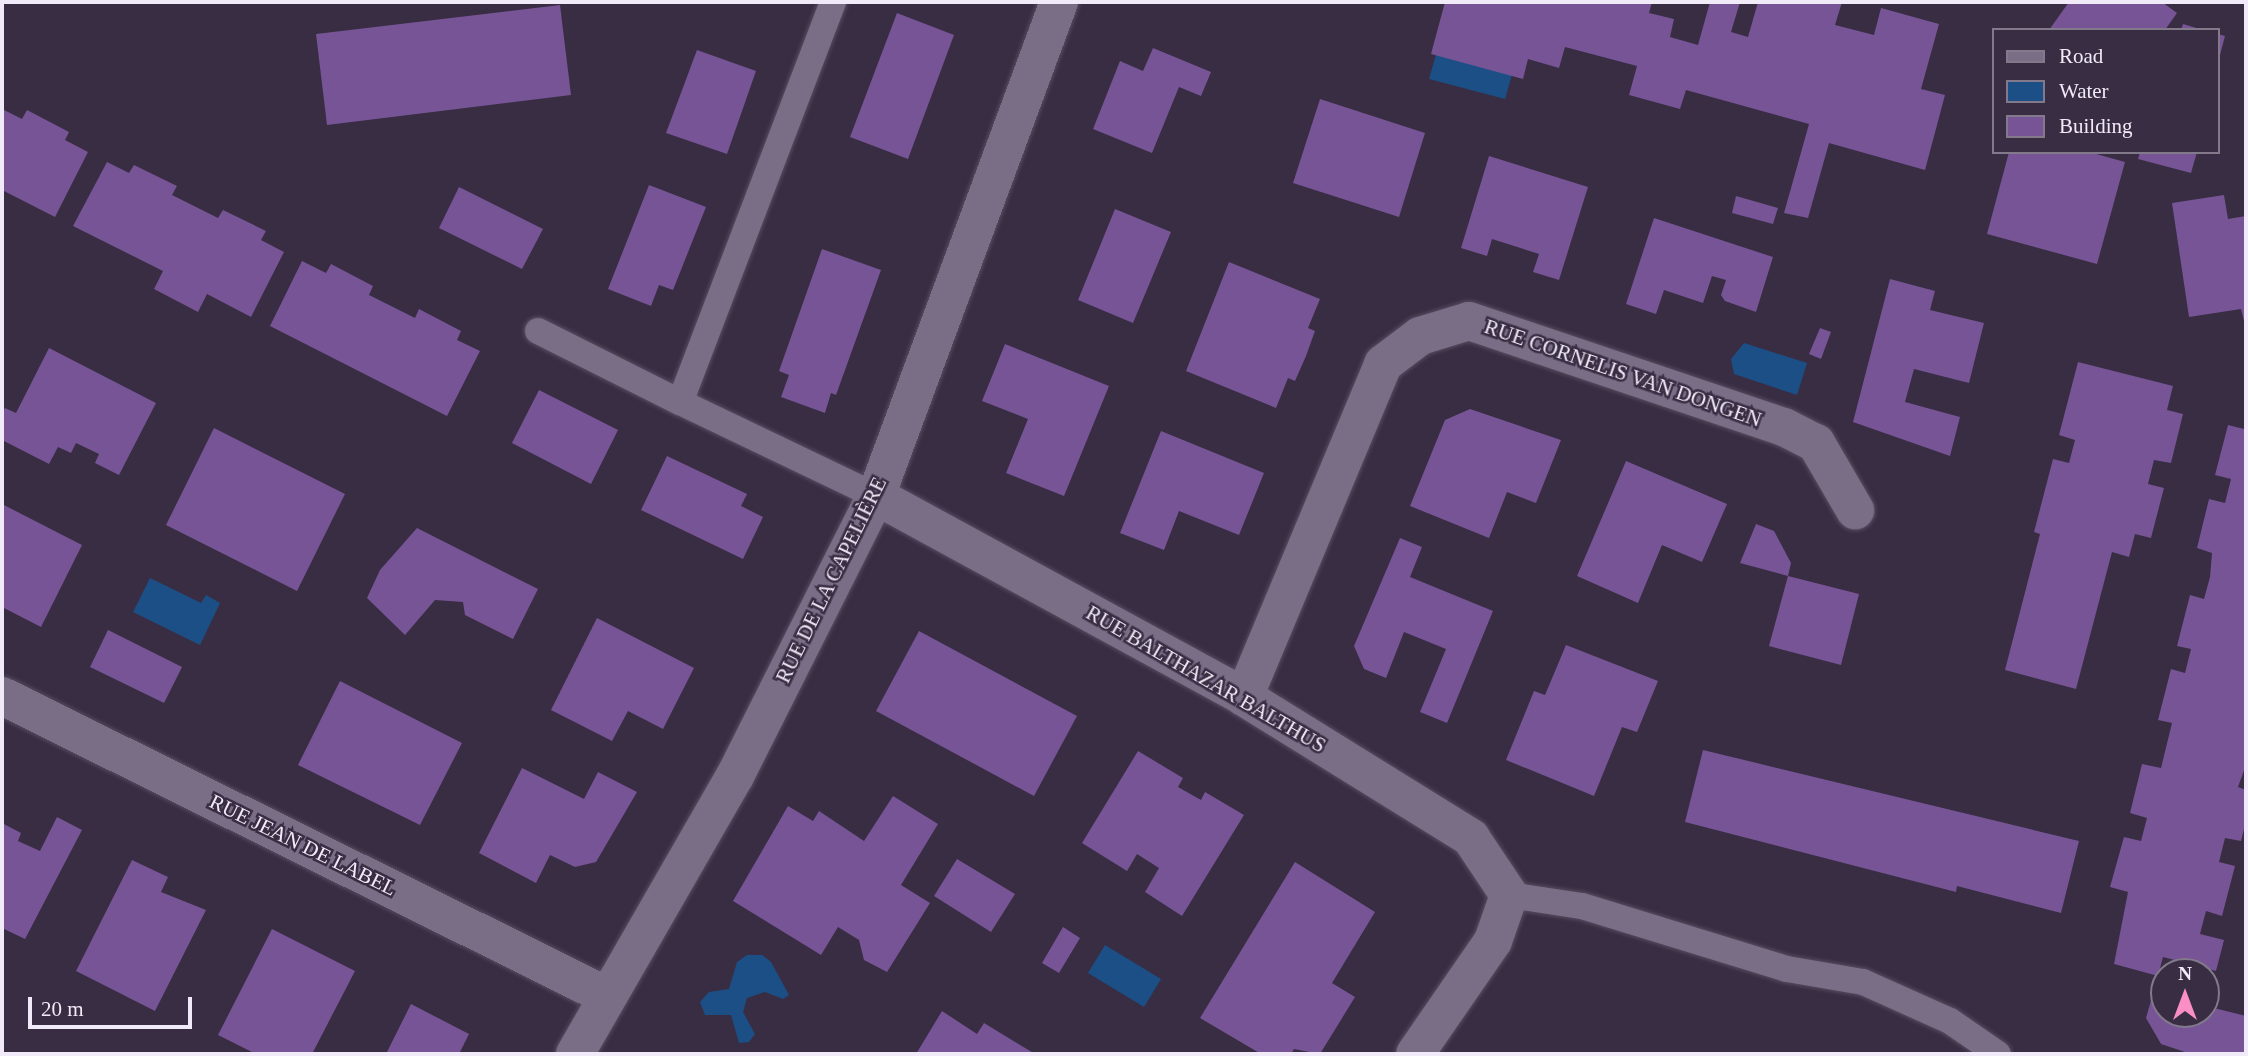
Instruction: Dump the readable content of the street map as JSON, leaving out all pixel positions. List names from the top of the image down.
{
  "streets": {
    "street": [
      "RUE CORNELIS VAN DONGEN",
      "RUE DE LA CAPELIÈRE",
      "RUE BALTHAZAR BALTHUS",
      "RUE JEAN DE LABEL"
    ]
  },
  "crossings": [
    ["RUE CORNELIS VAN DONGEN", "RUE BALTHAZAR BALTHUS"],
    ["RUE DE LA CAPELIÈRE", "RUE BALTHAZAR BALTHUS"],
    ["RUE DE LA CAPELIÈRE", "RUE JEAN DE LABEL"]
  ],
  "legend": ["Road", "Water", "Building"],
  "scale_bar": "20 m",
  "north": "top"
}
